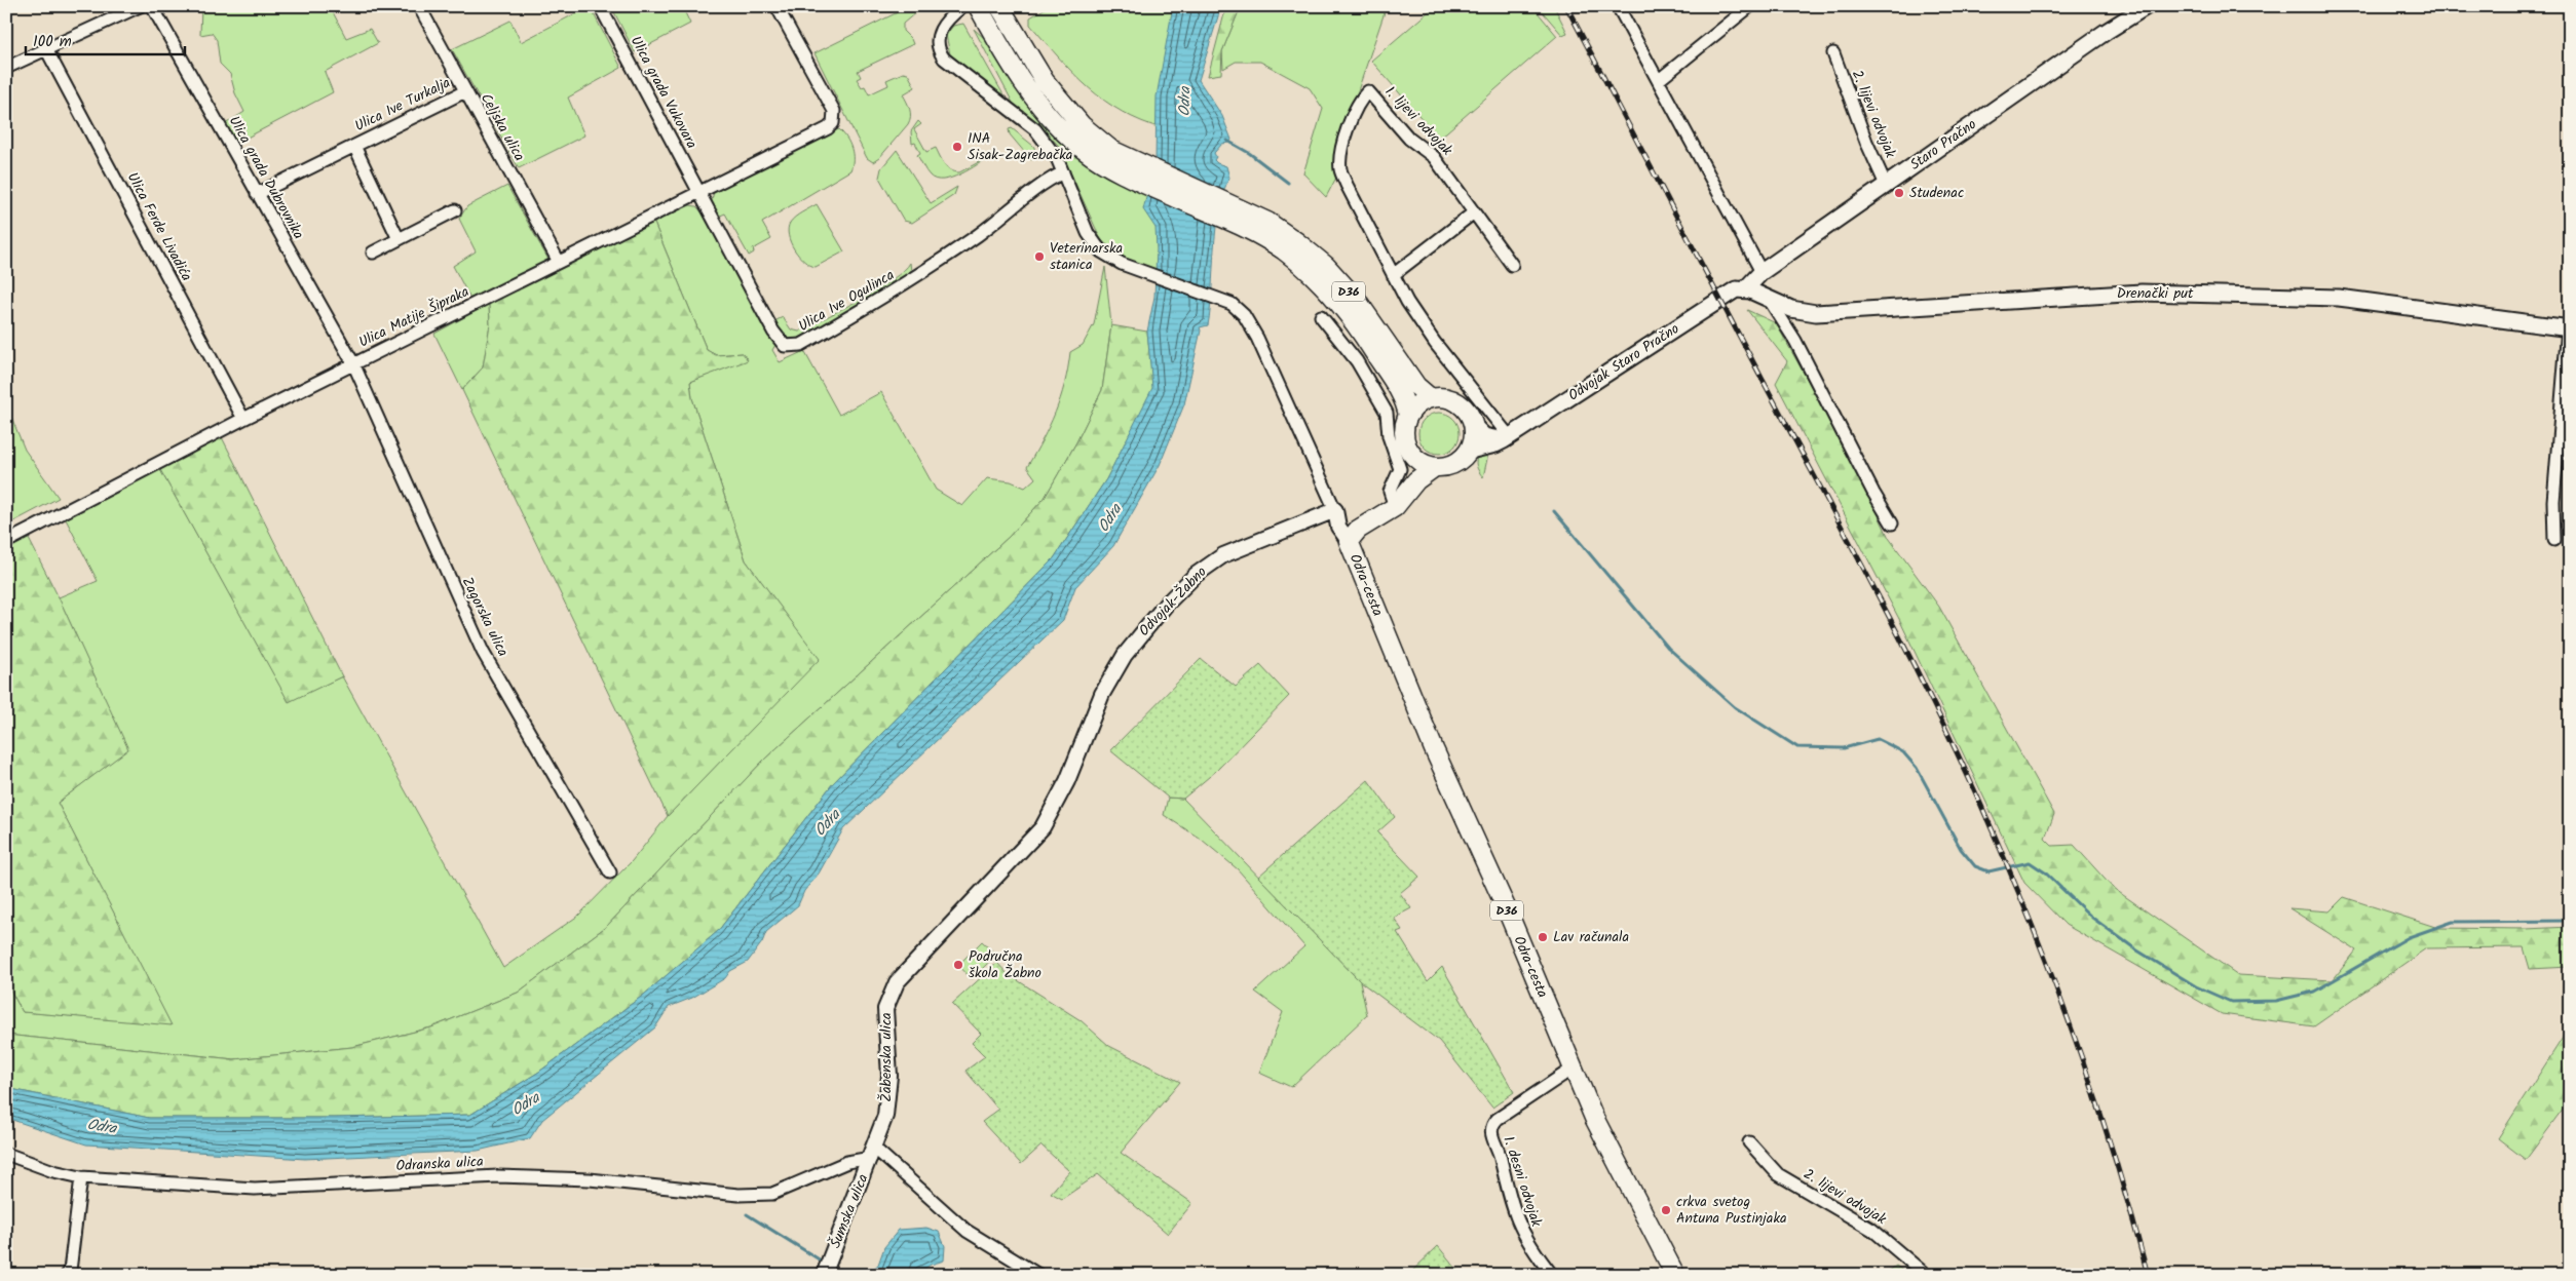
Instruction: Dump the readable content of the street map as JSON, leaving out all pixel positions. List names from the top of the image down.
{
  "streets": {
    "main road": [
      "Staro Pračno",
      "D36",
      "Drenački put",
      "Odvojak Staro Pračno",
      "Odra-cesta"
    ],
    "street": [
      "Ulica grada Vukovara",
      "Ulica Ive Turkalja",
      "2. lijevi odvojak",
      "1. lijevi odvojak",
      "Celjska ulica",
      "Ulica grada Dubrovnika",
      "Ulica Ferde Livadića",
      "Ulica Ive Ogulinca",
      "Ulica Matije Šipraka",
      "Odvojak-Žabno",
      "Zagorska ulica",
      "Žabenska ulica",
      "Odranska ulica",
      "1. desni odvojak",
      "Šumska ulica"
    ]
  },
  "crossings": [
    ["Ulica grada Vukovara", "Ulica Ive Ogulinca"],
    ["Ulica grada Vukovara", "Ulica Matije Šipraka"],
    ["Ulica Ive Turkalja", "Celjska ulica"],
    ["Ulica Ive Turkalja", "Ulica grada Dubrovnika"],
    ["2. lijevi odvojak", "Staro Pračno"],
    ["1. lijevi odvojak", "Odvojak Staro Pračno"],
    ["Celjska ulica", "Ulica Matije Šipraka"],
    ["Staro Pračno", "Drenački put"],
    ["Staro Pračno", "Odvojak Staro Pračno"],
    ["Ulica grada Dubrovnika", "Ulica Matije Šipraka"],
    ["Ulica grada Dubrovnika", "Zagorska ulica"],
    ["Ulica Ferde Livadića", "Ulica Matije Šipraka"],
    ["D36", "Odvojak Staro Pračno"],
    ["D36", "Odra-cesta"],
    ["Drenački put", "Odvojak Staro Pračno"],
    ["Ulica Ive Ogulinca", "Ulica Matije Šipraka"],
    ["Ulica Ive Ogulinca", "Odra-cesta"],
    ["Ulica Matije Šipraka", "Zagorska ulica"],
    ["Odra-cesta", "Odvojak-Žabno"],
    ["Odra-cesta", "1. desni odvojak"],
    ["Odvojak-Žabno", "Žabenska ulica"],
    ["Žabenska ulica", "Odranska ulica"],
    ["Žabenska ulica", "Šumska ulica"],
    ["Odranska ulica", "Šumska ulica"]
  ],
  "water": ["Odra"],
  "places": [
    "INA Sisak-Zagrebačka",
    "Studenac",
    "Veterinarska stanica",
    "Lav računala",
    "Područna škola Žabno",
    "crkva svetog Antuna Pustinjaka"
  ],
  "scale_bar": "100 m"
}
